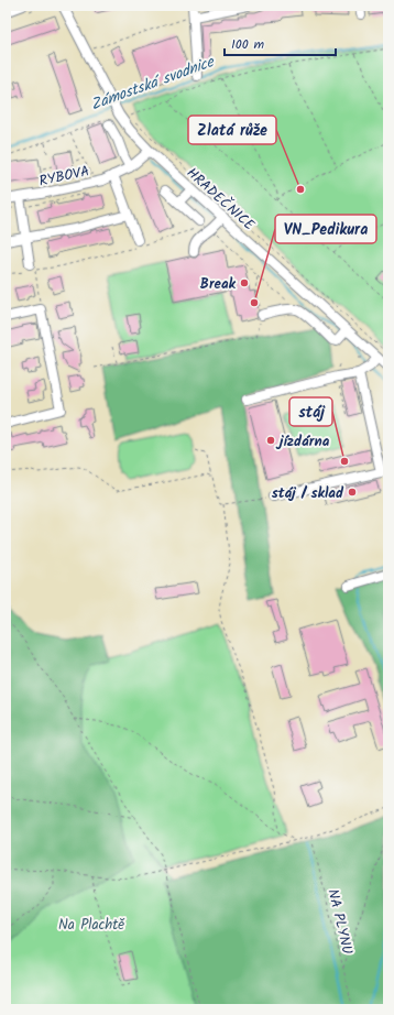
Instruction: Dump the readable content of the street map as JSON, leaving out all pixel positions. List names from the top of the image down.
{
  "streets": {
    "street": ["RYBOVA", "HRADEČNICE"],
    "path": ["NA PLYNU"]
  },
  "crossings": [
    ["RYBOVA", "HRADEČNICE"]
  ],
  "water": ["Zámostská svodnice"],
  "parks": ["Na Plachtě"],
  "places": [
    "Zlatá růže",
    "Break",
    "VN_Pedikura",
    "jízdárna",
    "stáj",
    "stáj / sklad"
  ],
  "scale_bar": "100 m"
}
